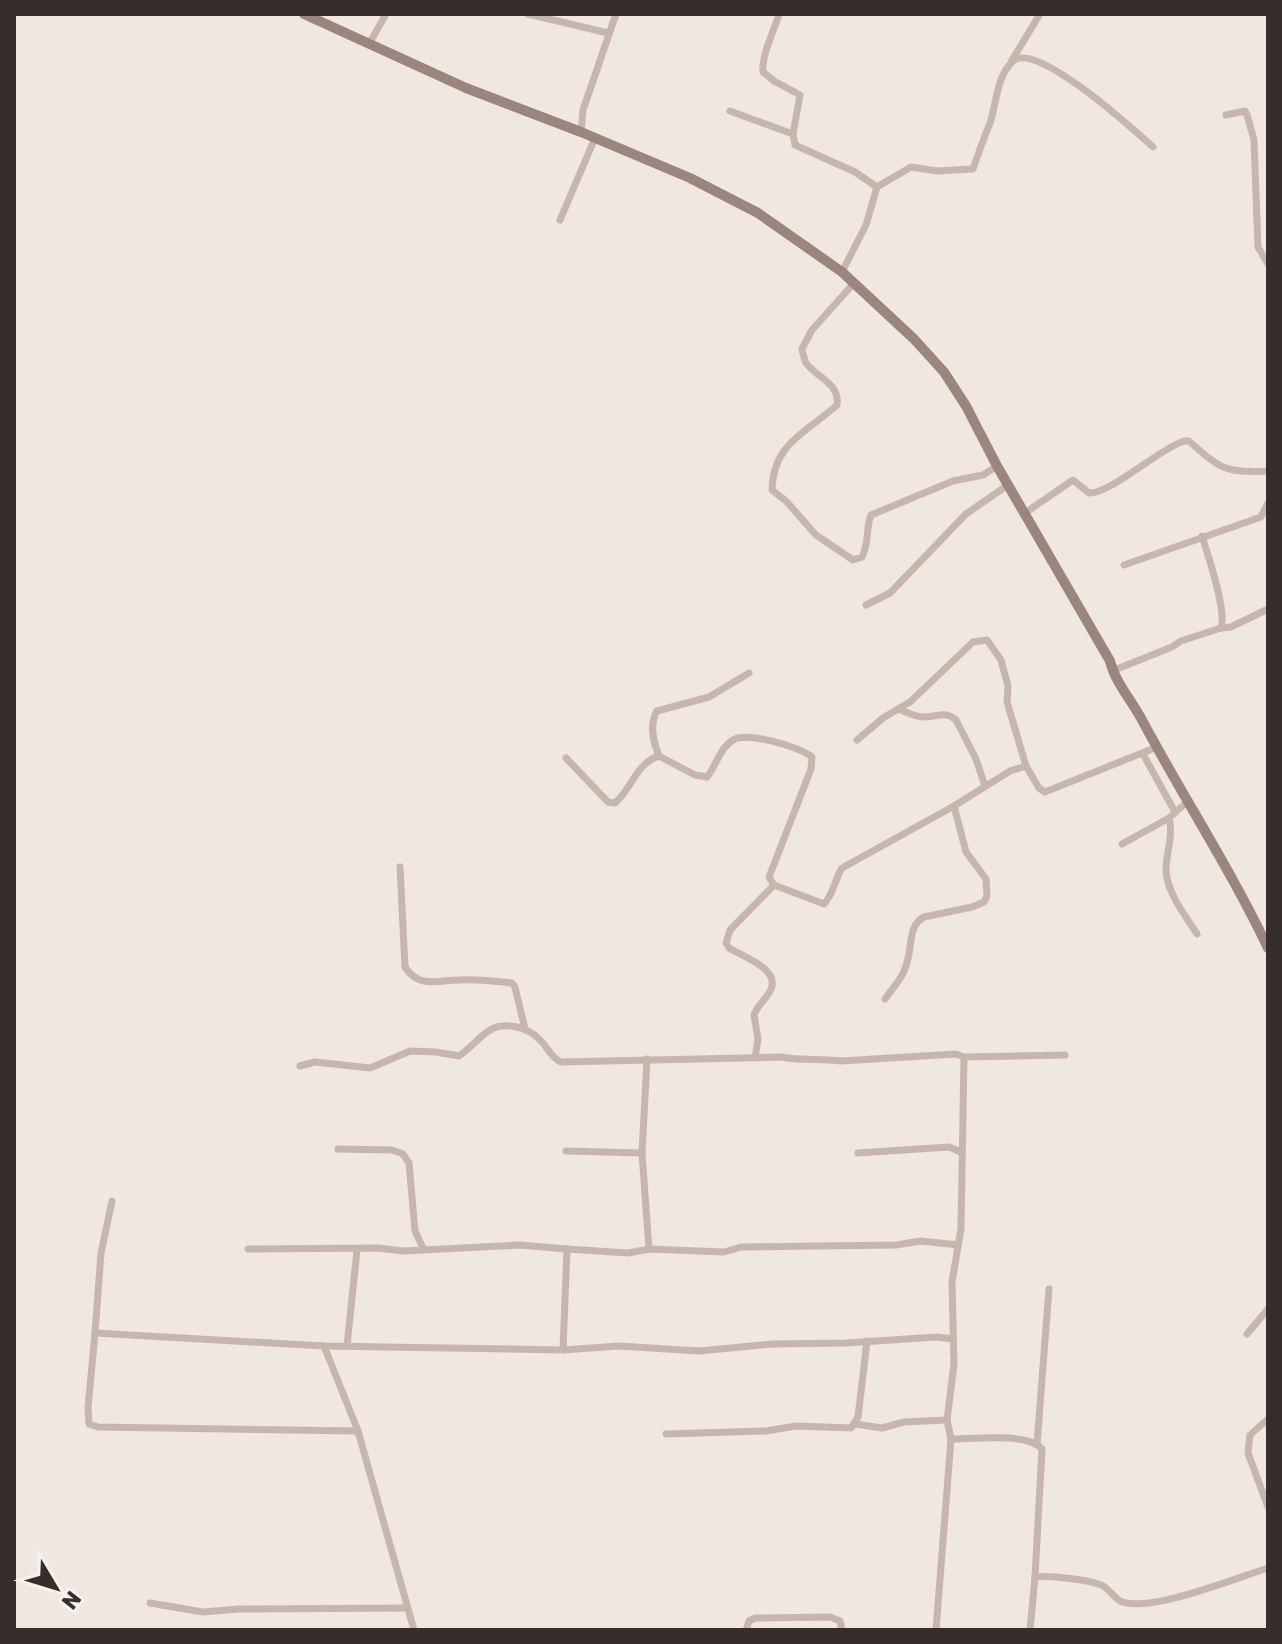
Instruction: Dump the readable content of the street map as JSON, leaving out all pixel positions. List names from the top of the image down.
{
  "north": "bottom right"
}
